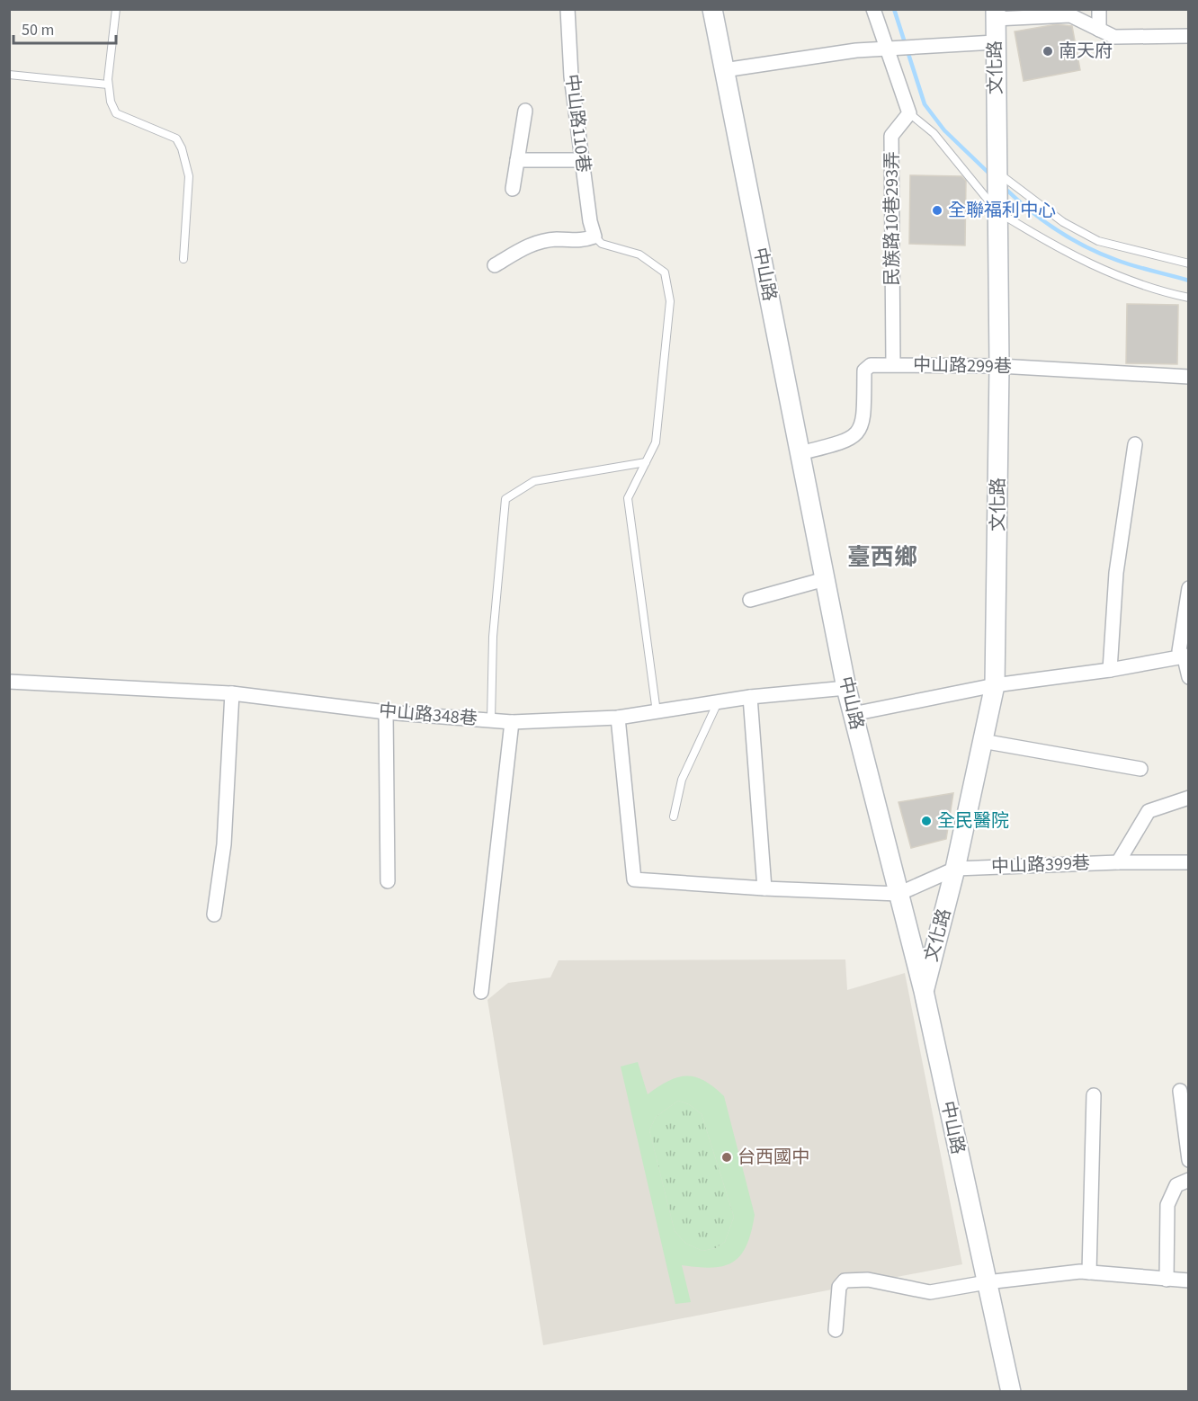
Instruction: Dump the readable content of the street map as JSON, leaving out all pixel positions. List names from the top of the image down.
{
  "streets": {
    "main road": ["文化路", "中山路"],
    "street": [
      "中山路110巷",
      "民族路10巷293弄",
      "中山路299巷",
      "中山路348巷",
      "中山路399巷"
    ]
  },
  "crossings": [
    ["文化路", "中山路"],
    ["文化路", "中山路299巷"],
    ["文化路", "中山路399巷"],
    ["民族路10巷293弄", "中山路299巷"],
    ["中山路", "中山路299巷"],
    ["中山路", "中山路348巷"],
    ["中山路", "中山路399巷"]
  ],
  "districts": ["臺西鄉"],
  "places": [
    "南天府",
    "全聯福利中心",
    "全民醫院",
    "台西國中"
  ],
  "scale_bar": "50 m"
}
